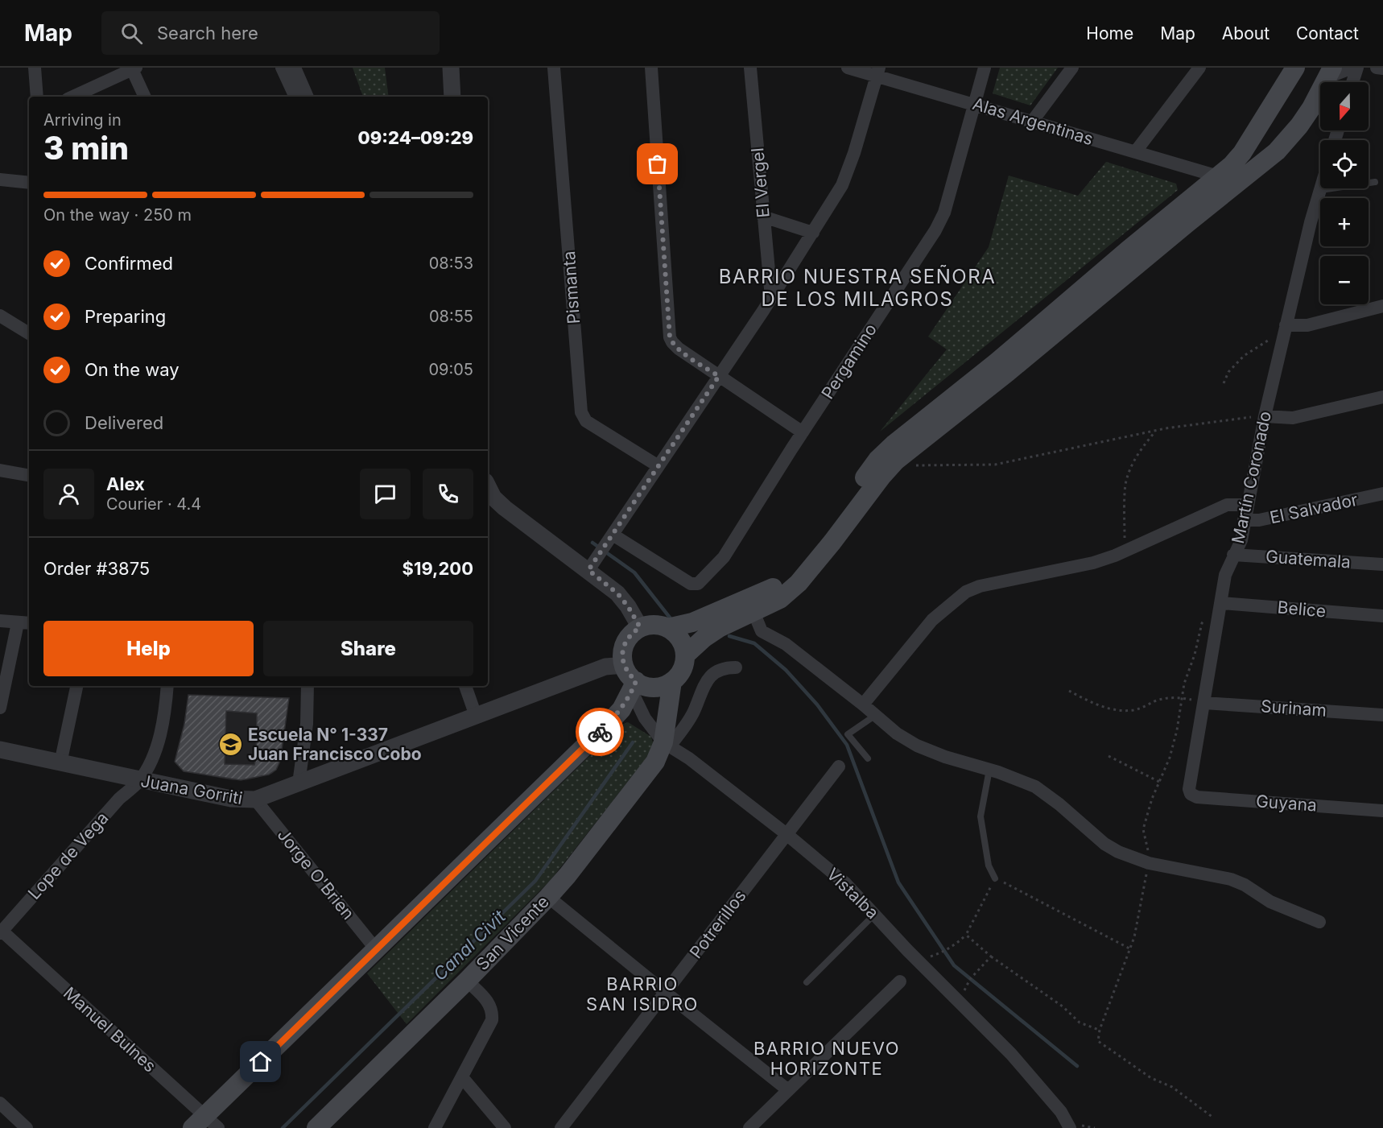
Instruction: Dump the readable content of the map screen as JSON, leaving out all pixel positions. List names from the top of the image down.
{
  "streets": {
    "main road": ["San Vicente"],
    "street": [
      "Alas Argentinas",
      "El Vergel",
      "Pismanta",
      "Pergamino",
      "Martín Coronado",
      "El Salvador",
      "Guatemala",
      "Belice",
      "Surinam",
      "Juana Gorriti",
      "Guyana",
      "Lope de Vega",
      "Jorge O'Brien",
      "Vistalba",
      "Potrerillos",
      "Manuel Bulnes"
    ]
  },
  "crossings": [
    ["Alas Argentinas", "Pergamino"],
    ["Martín Coronado", "El Salvador"],
    ["Martín Coronado", "Guatemala"],
    ["Martín Coronado", "Belice"],
    ["Martín Coronado", "Surinam"],
    ["Martín Coronado", "Guyana"],
    ["Juana Gorriti", "Lope de Vega"],
    ["Juana Gorriti", "Jorge O'Brien"],
    ["Juana Gorriti", "Vistalba"],
    ["Juana Gorriti", "San Vicente"],
    ["Lope de Vega", "Manuel Bulnes"],
    ["Vistalba", "Potrerillos"],
    ["Vistalba", "San Vicente"]
  ],
  "districts": ["BARRIO NUESTRA SEÑORA DE LOS MILAGROS", "BARRIO SAN ISIDRO", "BARRIO NUEVO HORIZONTE"],
  "water": ["Canal Civit"],
  "places": {
    "school or university": ["Escuela N° 1-337 Juan Francisco Cobo"]
  },
  "north": "bottom",
  "page": {
    "header": "Map",
    "search": "Search here",
    "nav": [
      "Home",
      "Map",
      "About",
      "Contact"
    ],
    "map_buttons": ["+", "−"],
    "heading": ["3 min", "Arriving in", "09:24–09:29"],
    "panel": [
      "Alex",
      "Courier · 4.4",
      "Order #3875",
      "$19,200"
    ],
    "bar": "On the way · 250 m",
    "list": [
      ["Confirmed", "08:53"],
      ["Preparing", "08:55"],
      ["On the way", "09:05"],
      "Delivered"
    ],
    "buttons": ["Help", "Share"]
  }
}
